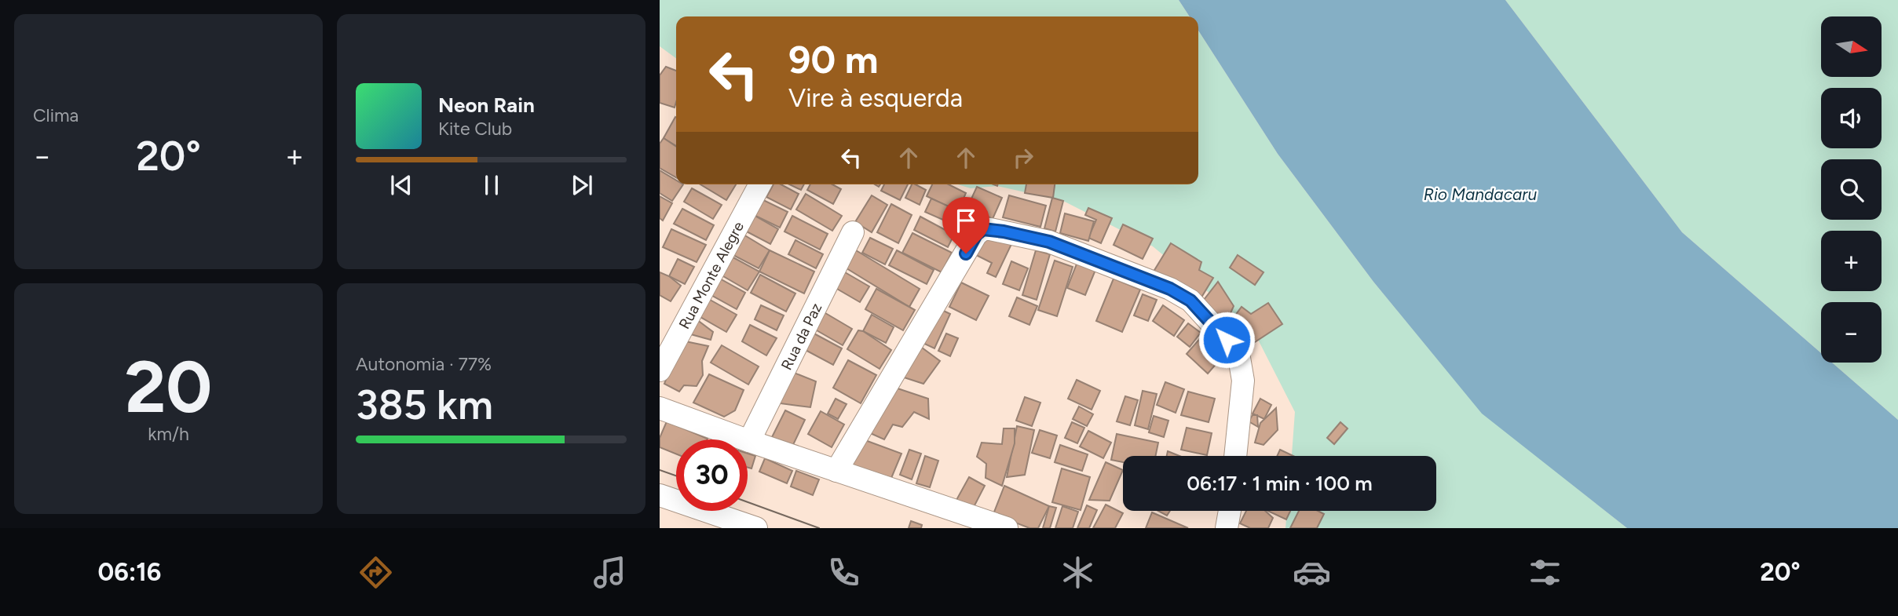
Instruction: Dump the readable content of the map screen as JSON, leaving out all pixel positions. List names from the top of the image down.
{
  "streets": {
    "street": ["Rua Monte Alegre", "Rua da Paz"]
  },
  "water": ["Rio Mandacaru"],
  "north": "right",
  "page": {
    "tile": [
      "Clima",
      ["20", "km/h"],
      ["Autonomia · 77%", "385 km"]
    ],
    "map_buttons": ["+", "−"],
    "turn": ["90 m", "Vire à esquerda"],
    "song": ["Neon Rain", "Kite Club"],
    "heat": ["−", "20°", "+"],
    "limit": "30",
    "trip": "06:17 · 1 min · 100 m",
    "tabs": ["06:16", "20°"]
  }
}
